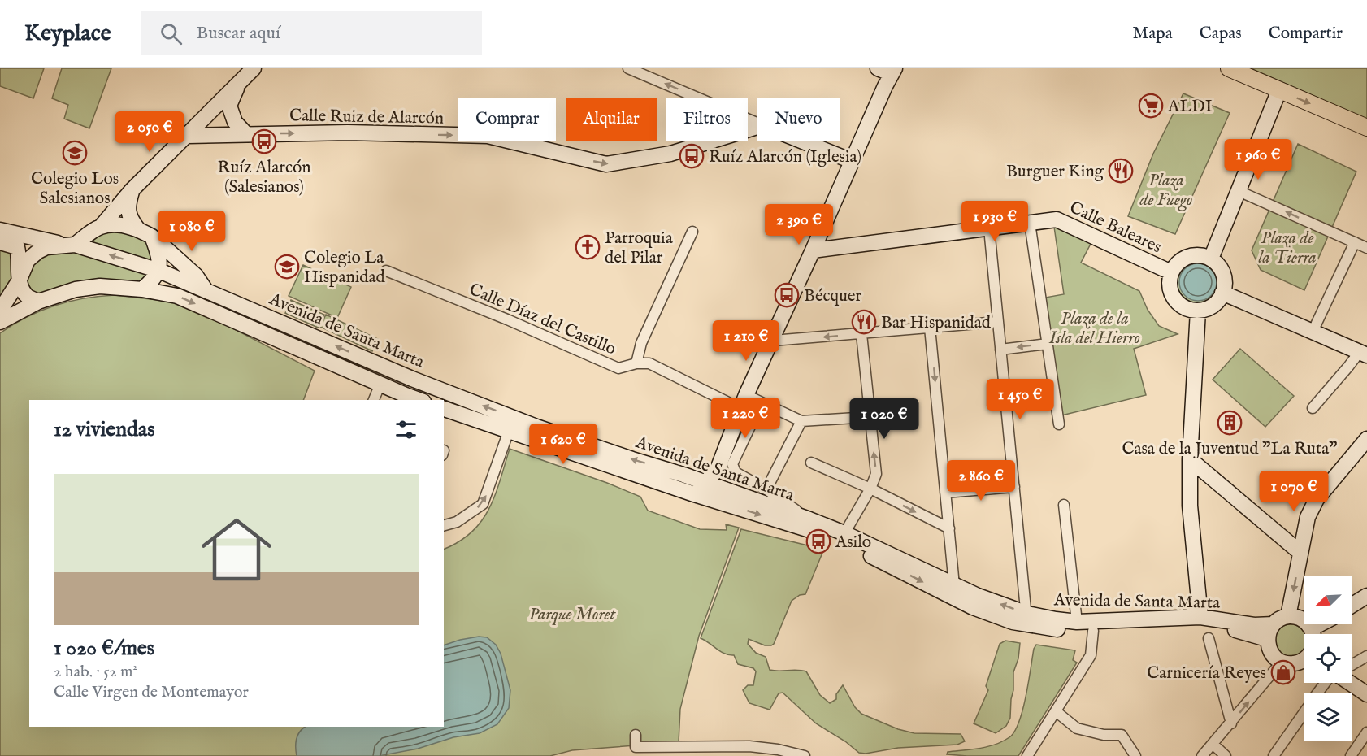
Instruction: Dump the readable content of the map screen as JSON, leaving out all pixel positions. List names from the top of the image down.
{
  "streets": {
    "main road": ["Calle Ruiz de Alarcón", "Calle Baleares", "Avenida de Santa Marta"],
    "street": ["Calle Díaz del Castillo"]
  },
  "one_way": ["Calle Ruiz de Alarcón"],
  "parks": [
    "Plaza de Fuego",
    "Plaza de la Tierra",
    "Plaza de la Isla del Hierro",
    "Parque Moret"
  ],
  "places": {
    "supermarket": ["ALDI"],
    "bus stop": [
      "Ruíz Alarcón (Salesianos)",
      "Ruíz Alarcón (Iglesia)",
      "Bécquer",
      "Asilo"
    ],
    "school or university": ["Colegio Los Salesianos", "Colegio La Hispanidad"],
    "restaurant": ["Burguer King", "Bar Hispanidad"],
    "church": ["Parroquia del Pilar"],
    "building": ["Casa de la Juventud \"La Ruta\""],
    "shop": ["Carnicería Reyes"]
  },
  "north": "bottom left",
  "page": {
    "header": "Keyplace",
    "search": "Buscar aquí",
    "nav": ["Mapa", "Capas", "Compartir"],
    "chip": [
      "Comprar",
      "Alquilar",
      "Filtros",
      "Nuevo"
    ],
    "price": [
      "2 050 €",
      "1 960 €",
      "1 930 €",
      "2 390 €",
      "1 080 €",
      "1 210 €",
      "1 450 €",
      "1 220 €",
      "1 020 €",
      "1 620 €",
      "2 860 €",
      "1 070 €"
    ],
    "heading": "12 viviendas",
    "list": [
      {
        "name": "1 020 €/mes",
        "note": "2 hab. · 52 m² · Calle Virgen de Montemayor"
      }
    ]
  }
}
